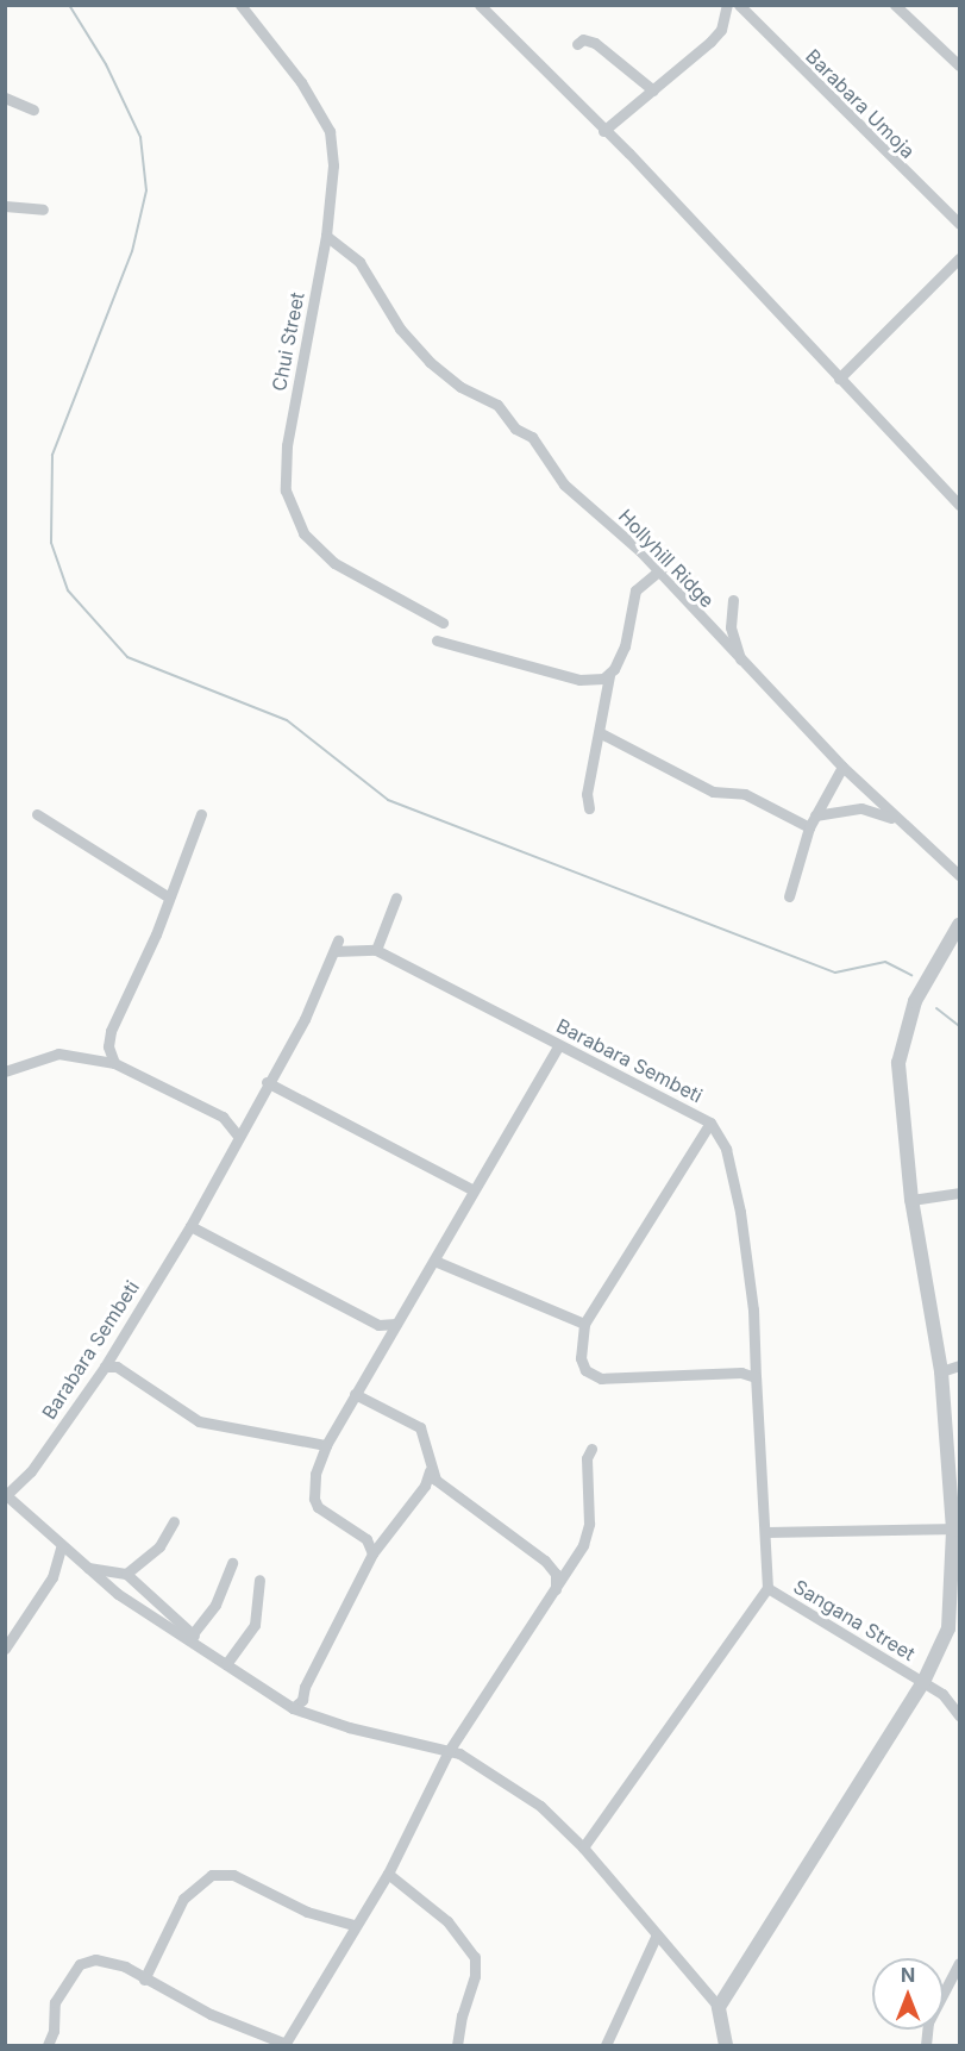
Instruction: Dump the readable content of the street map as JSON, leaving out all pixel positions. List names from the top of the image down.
{
  "streets": {
    "street": [
      "Barabara Umoja",
      "Chui Street",
      "Hollyhill Ridge",
      "Barabara Sembeti",
      "Sangana Street"
    ]
  },
  "crossings": [
    ["Chui Street", "Hollyhill Ridge"],
    ["Barabara Sembeti", "Sangana Street"]
  ],
  "north": "top"
}
